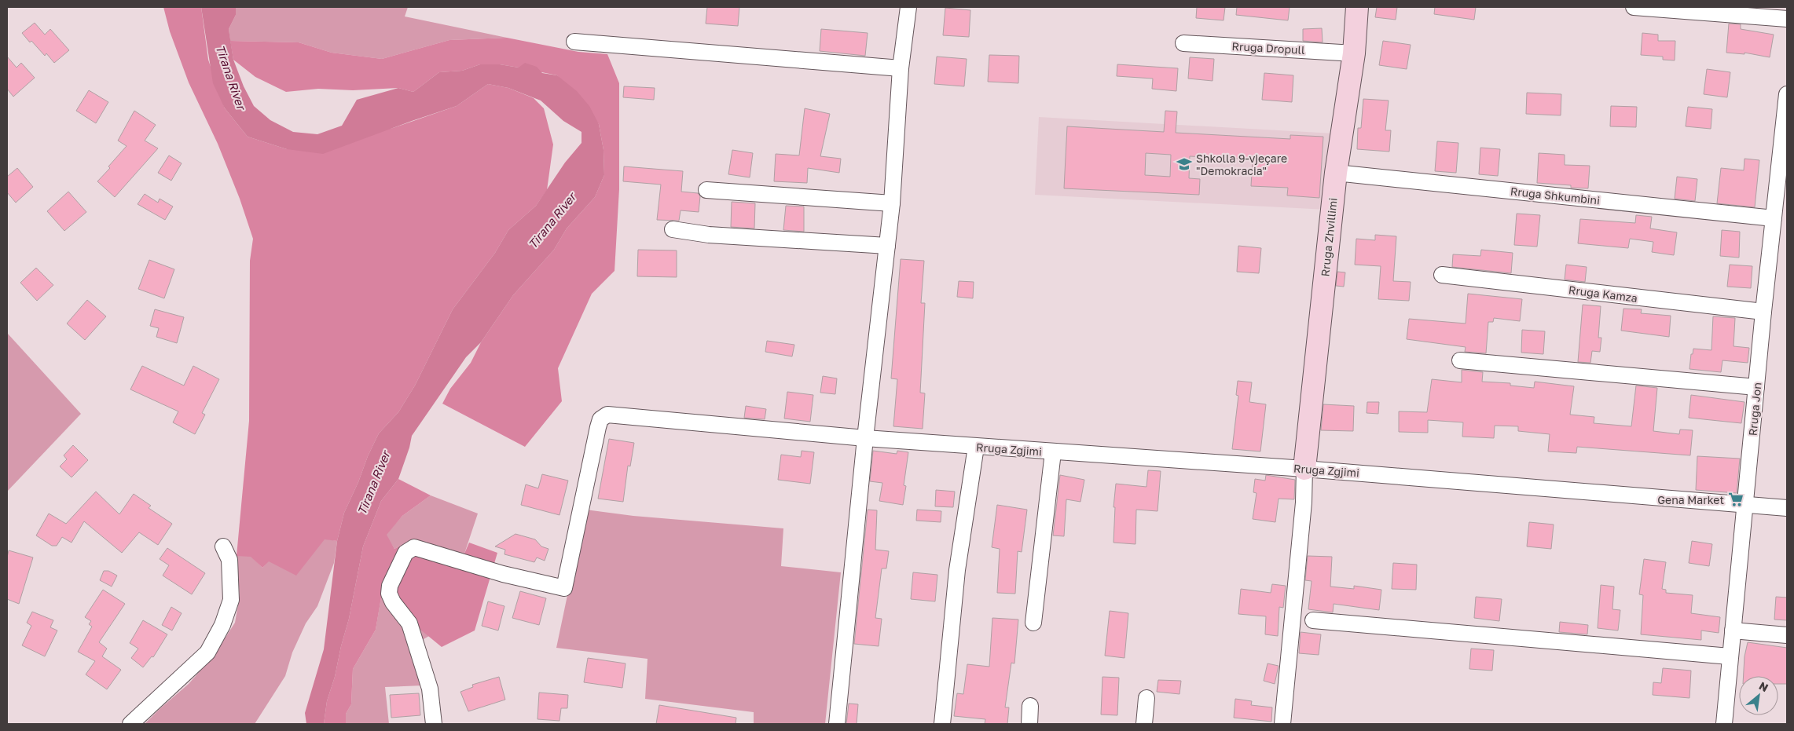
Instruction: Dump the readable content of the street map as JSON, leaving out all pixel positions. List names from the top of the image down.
{
  "streets": {
    "street": [
      "Rruga Dropull",
      "Rruga Shkumbini",
      "Rruga Zhvillimi",
      "Rruga Kamza",
      "Rruga Jon",
      "Rruga Zgjimi"
    ]
  },
  "crossings": [
    ["Rruga Dropull", "Rruga Zhvillimi"],
    ["Rruga Shkumbini", "Rruga Zhvillimi"],
    ["Rruga Shkumbini", "Rruga Jon"],
    ["Rruga Zhvillimi", "Rruga Zgjimi"],
    ["Rruga Kamza", "Rruga Jon"],
    ["Rruga Jon", "Rruga Zgjimi"]
  ],
  "water": ["Tirana River"],
  "places": {
    "school or university": ["Shkolla 9-vjeçare \"Demokracia\""],
    "supermarket": ["Gena Market"]
  },
  "north": "top right"
}
